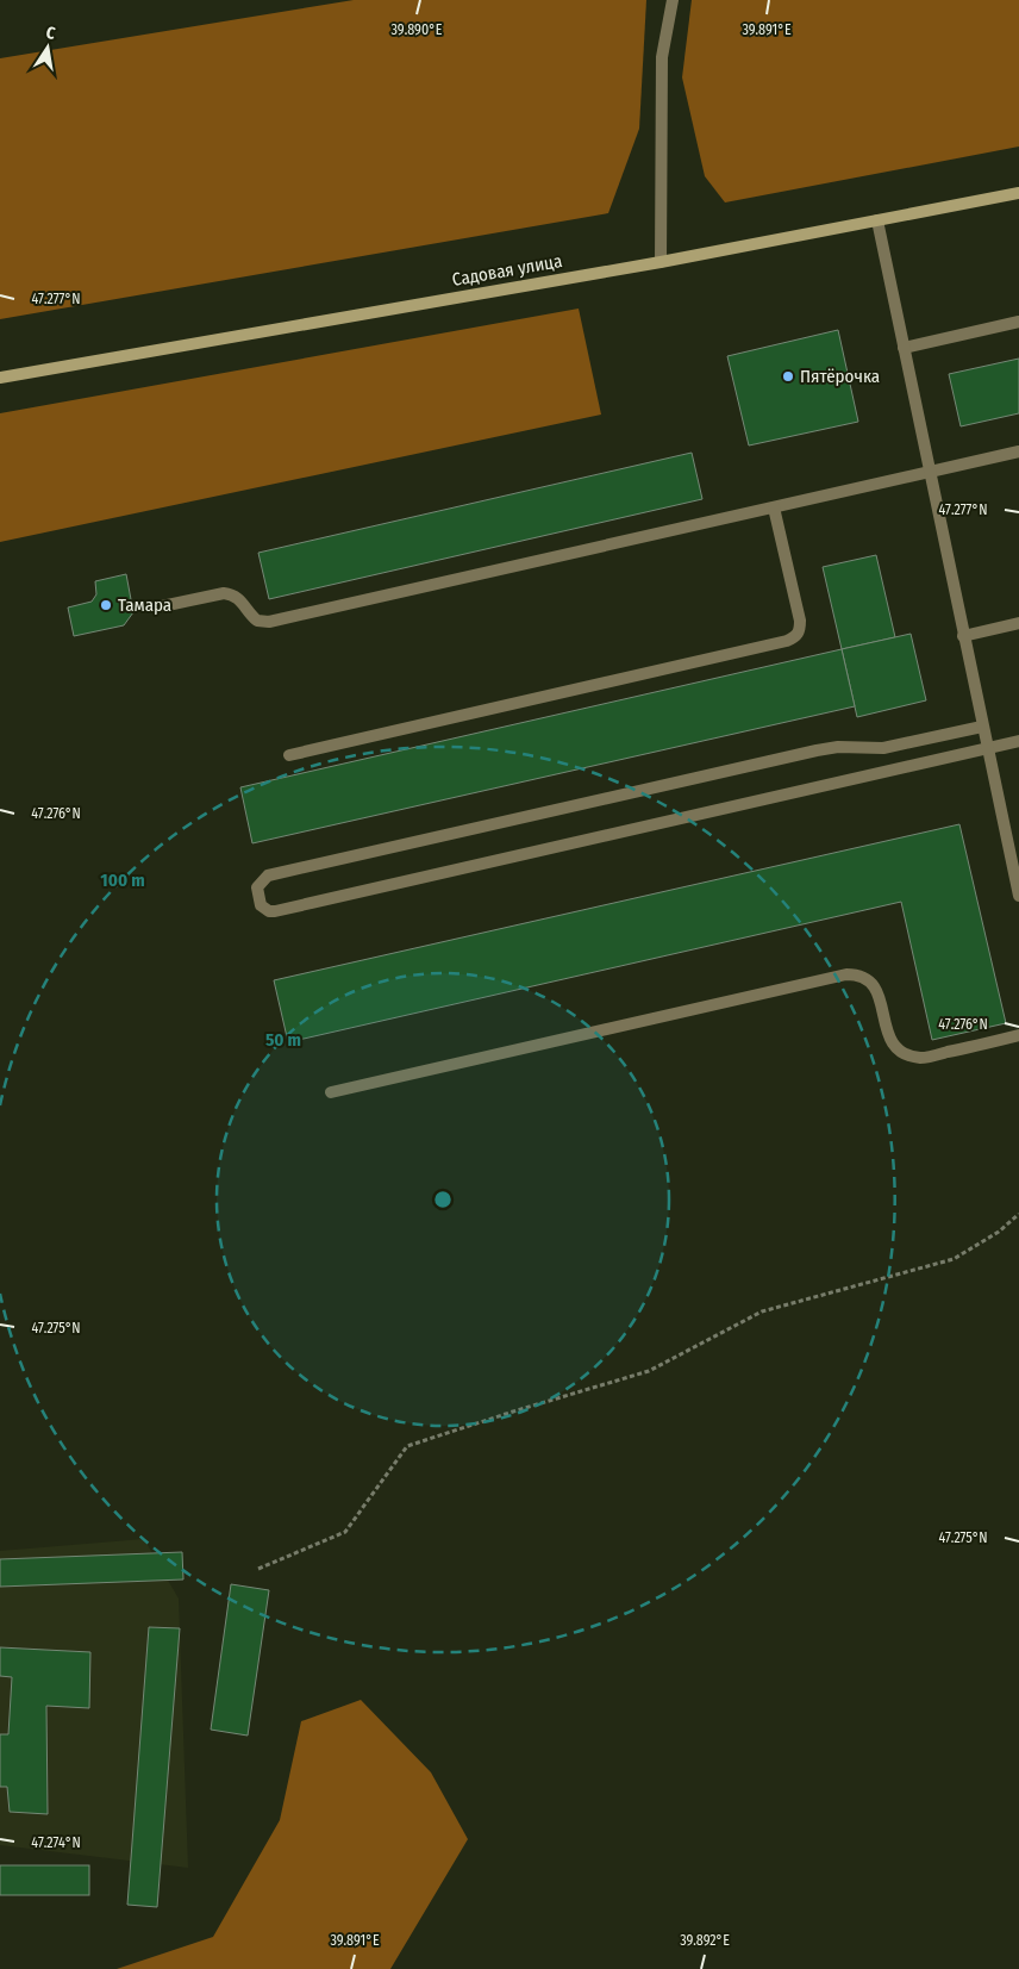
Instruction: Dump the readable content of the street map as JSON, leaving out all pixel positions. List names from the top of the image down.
{
  "streets": {
    "main road": ["Садовая улица"]
  },
  "places": ["Пятёрочка", "Тамара"],
  "north": "top",
  "coordinates": [
    "39.890°E",
    "39.891°E",
    "47.277°N",
    "47.276°N",
    "47.275°N",
    "47.274°N",
    "39.892°E"
  ],
  "rings": ["100 m", "50 m"]
}
